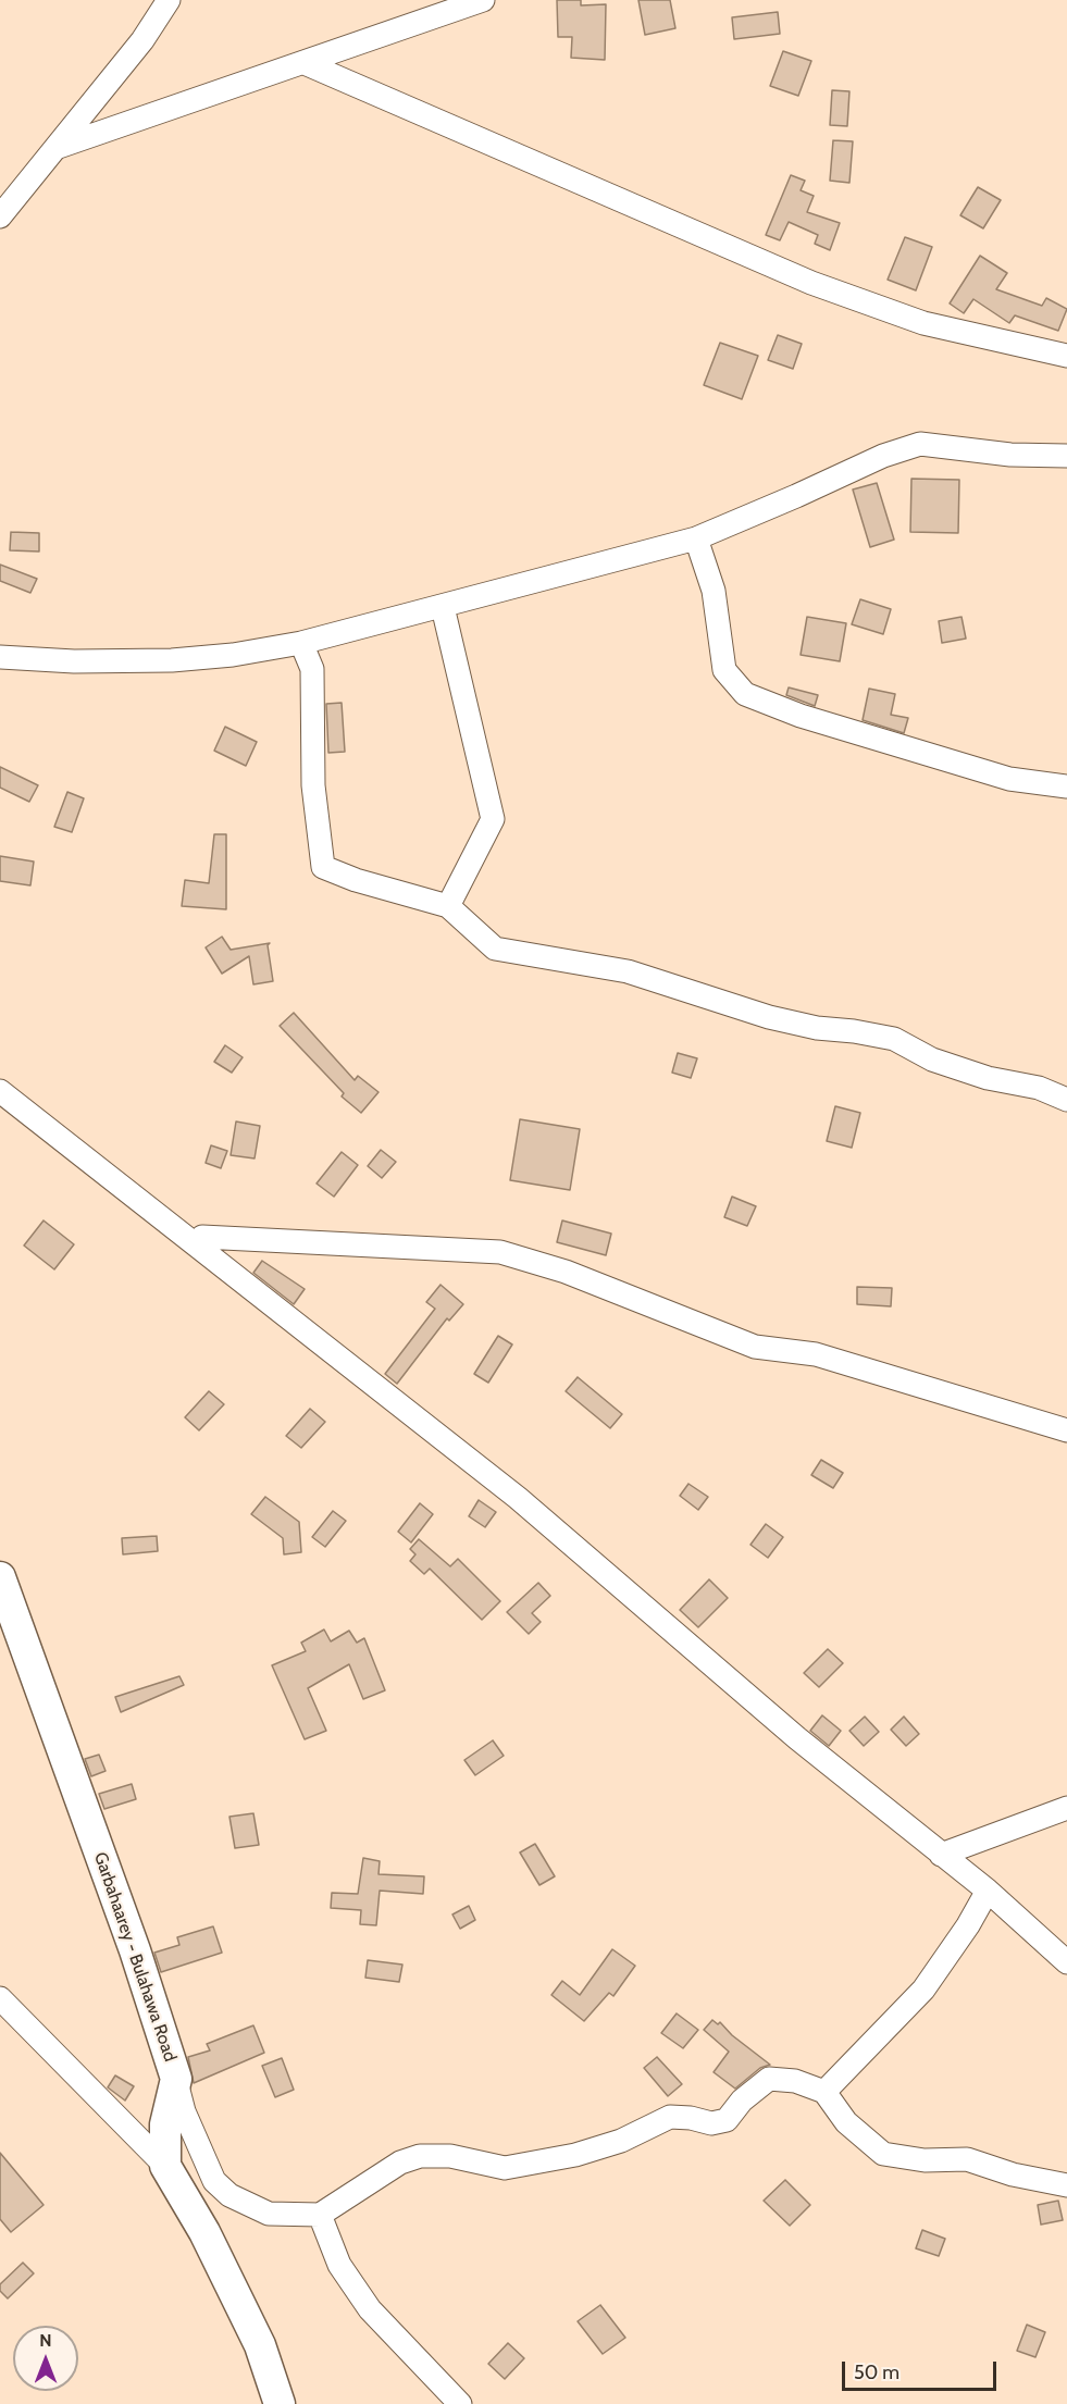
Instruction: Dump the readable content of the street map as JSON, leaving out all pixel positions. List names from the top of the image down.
{
  "streets": {
    "main road": ["Garbahaarey - Bulahawa Road"]
  },
  "scale_bar": "50 m",
  "north": "top"
}
